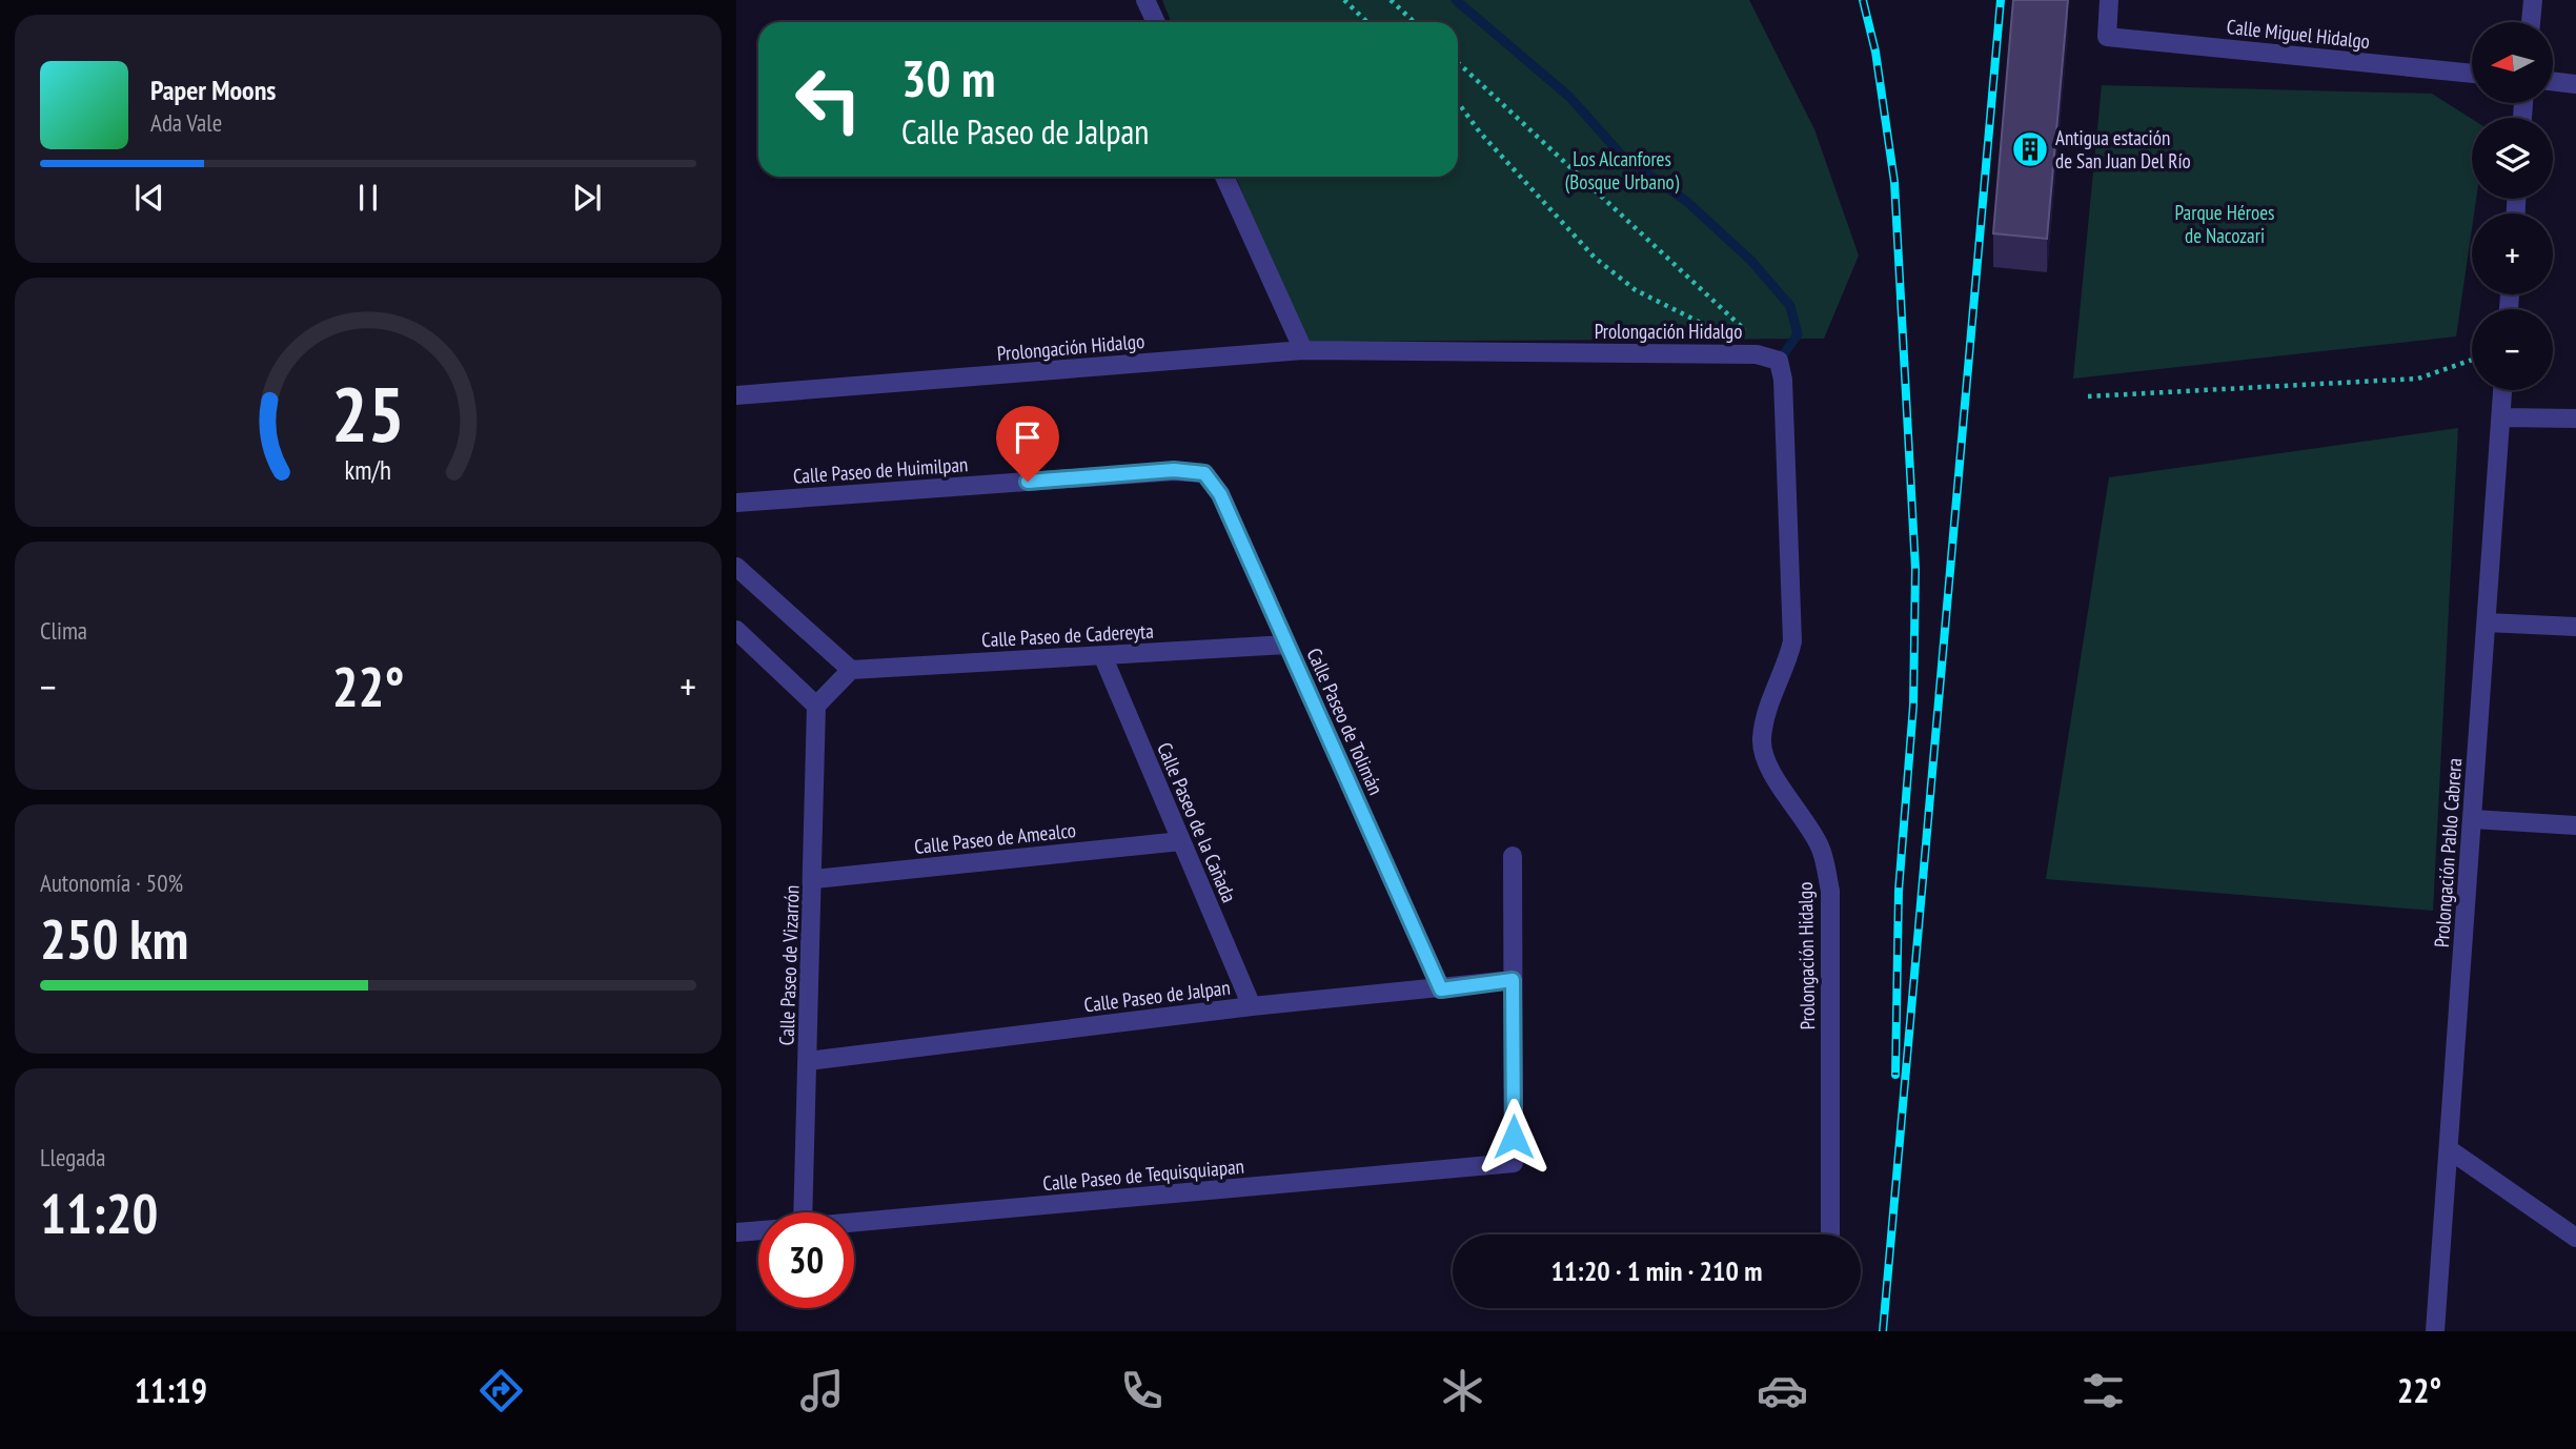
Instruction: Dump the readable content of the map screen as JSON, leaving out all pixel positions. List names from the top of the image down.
{
  "streets": {
    "street": [
      "Calle Miguel Hidalgo",
      "Prolongación Hidalgo",
      "Calle Paseo de Huimilpan",
      "Calle Paseo de Cadereyta",
      "Calle Paseo de Tolimán",
      "Calle Paseo de la Cañada",
      "Calle Paseo de Amealco",
      "Prolongación Pablo Cabrera",
      "Calle Paseo de Vizarrón",
      "Calle Paseo de Jalpan",
      "Calle Paseo de Tequisquiapan"
    ]
  },
  "crossings": [
    ["Calle Paseo de Huimilpan", "Calle Paseo de Tolimán"],
    ["Calle Paseo de Cadereyta", "Calle Paseo de Tolimán"],
    ["Calle Paseo de Cadereyta", "Calle Paseo de la Cañada"],
    ["Calle Paseo de Tolimán", "Calle Paseo de Jalpan"],
    ["Calle Paseo de la Cañada", "Calle Paseo de Amealco"],
    ["Calle Paseo de la Cañada", "Calle Paseo de Jalpan"],
    ["Calle Paseo de Amealco", "Calle Paseo de Vizarrón"],
    ["Calle Paseo de Vizarrón", "Calle Paseo de Jalpan"],
    ["Calle Paseo de Jalpan", "Calle Paseo de Tequisquiapan"]
  ],
  "parks": ["Los Alcanfores (Bosque Urbano)", "Parque Héroes de Nacozari"],
  "places": {
    "building": ["Antigua estación de San Juan Del Río"]
  },
  "north": "left",
  "page": {
    "map_buttons": ["+", "−"],
    "turn": ["30 m", "Calle Paseo de Jalpan"],
    "song": ["Paper Moons", "Ada Vale"],
    "tile": [
      "Clima",
      ["Autonomía · 50%", "250 km"],
      ["Llegada", "11:20"]
    ],
    "heat": ["−", "22°", "+"],
    "limit": "30",
    "trip": "11:20 · 1 min · 210 m",
    "tabs": ["11:19", "22°"],
    "gauge": ["25", "km/h"]
  }
}
